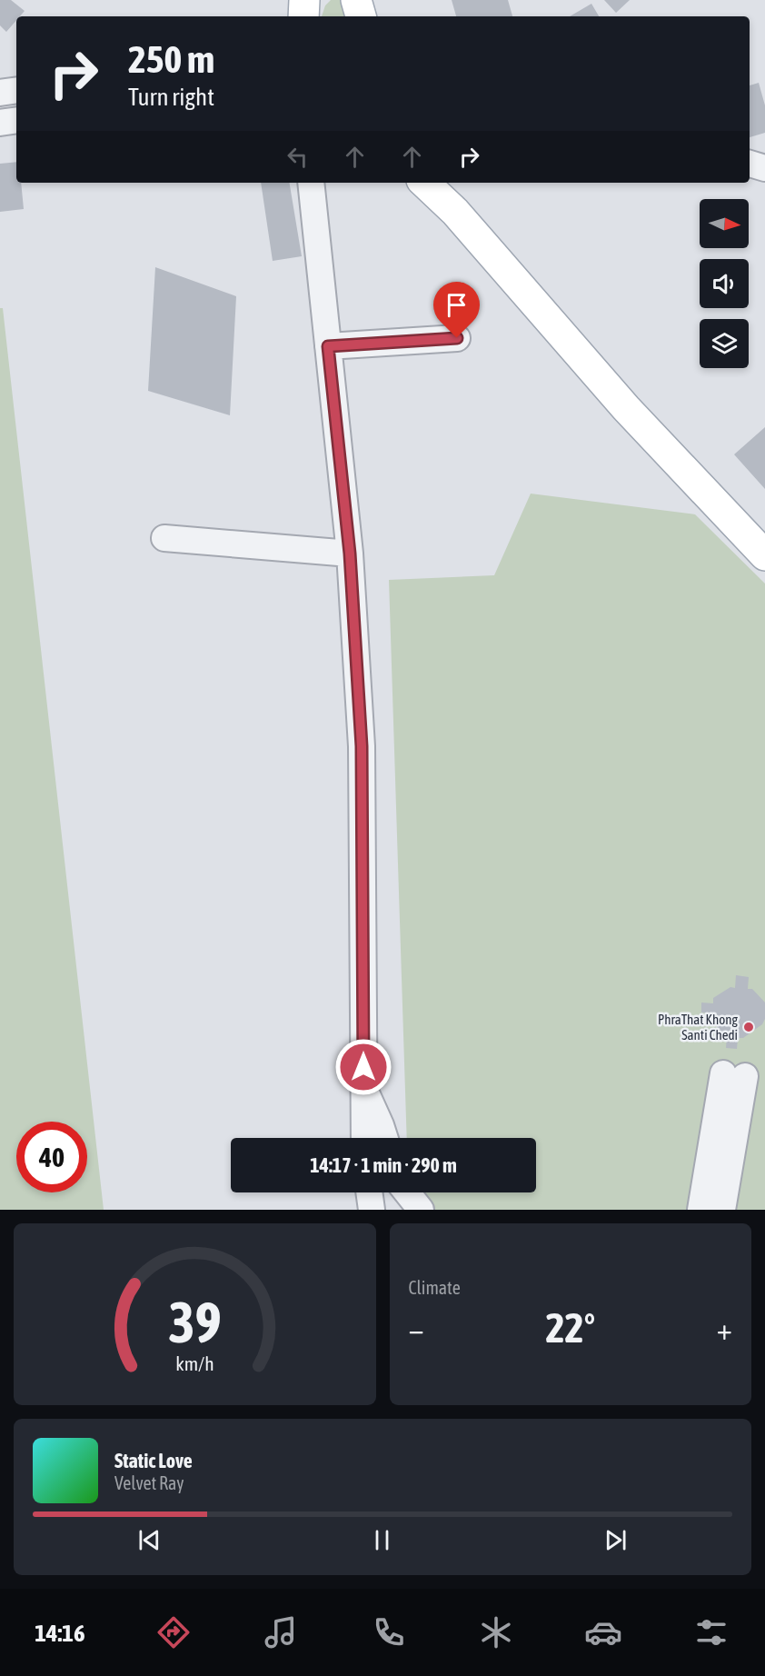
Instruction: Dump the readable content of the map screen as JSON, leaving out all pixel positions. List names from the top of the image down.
{
  "places": ["PhraThat Khong Santi Chedi"],
  "north": "right",
  "page": {
    "turn": ["250 m", "Turn right"],
    "limit": "40",
    "trip": "14:17 · 1 min · 290 m",
    "tile": "Climate",
    "heat": ["−", "22°", "+"],
    "song": ["Static Love", "Velvet Ray"],
    "tabs": "14:16",
    "gauge": ["39", "km/h"]
  }
}
